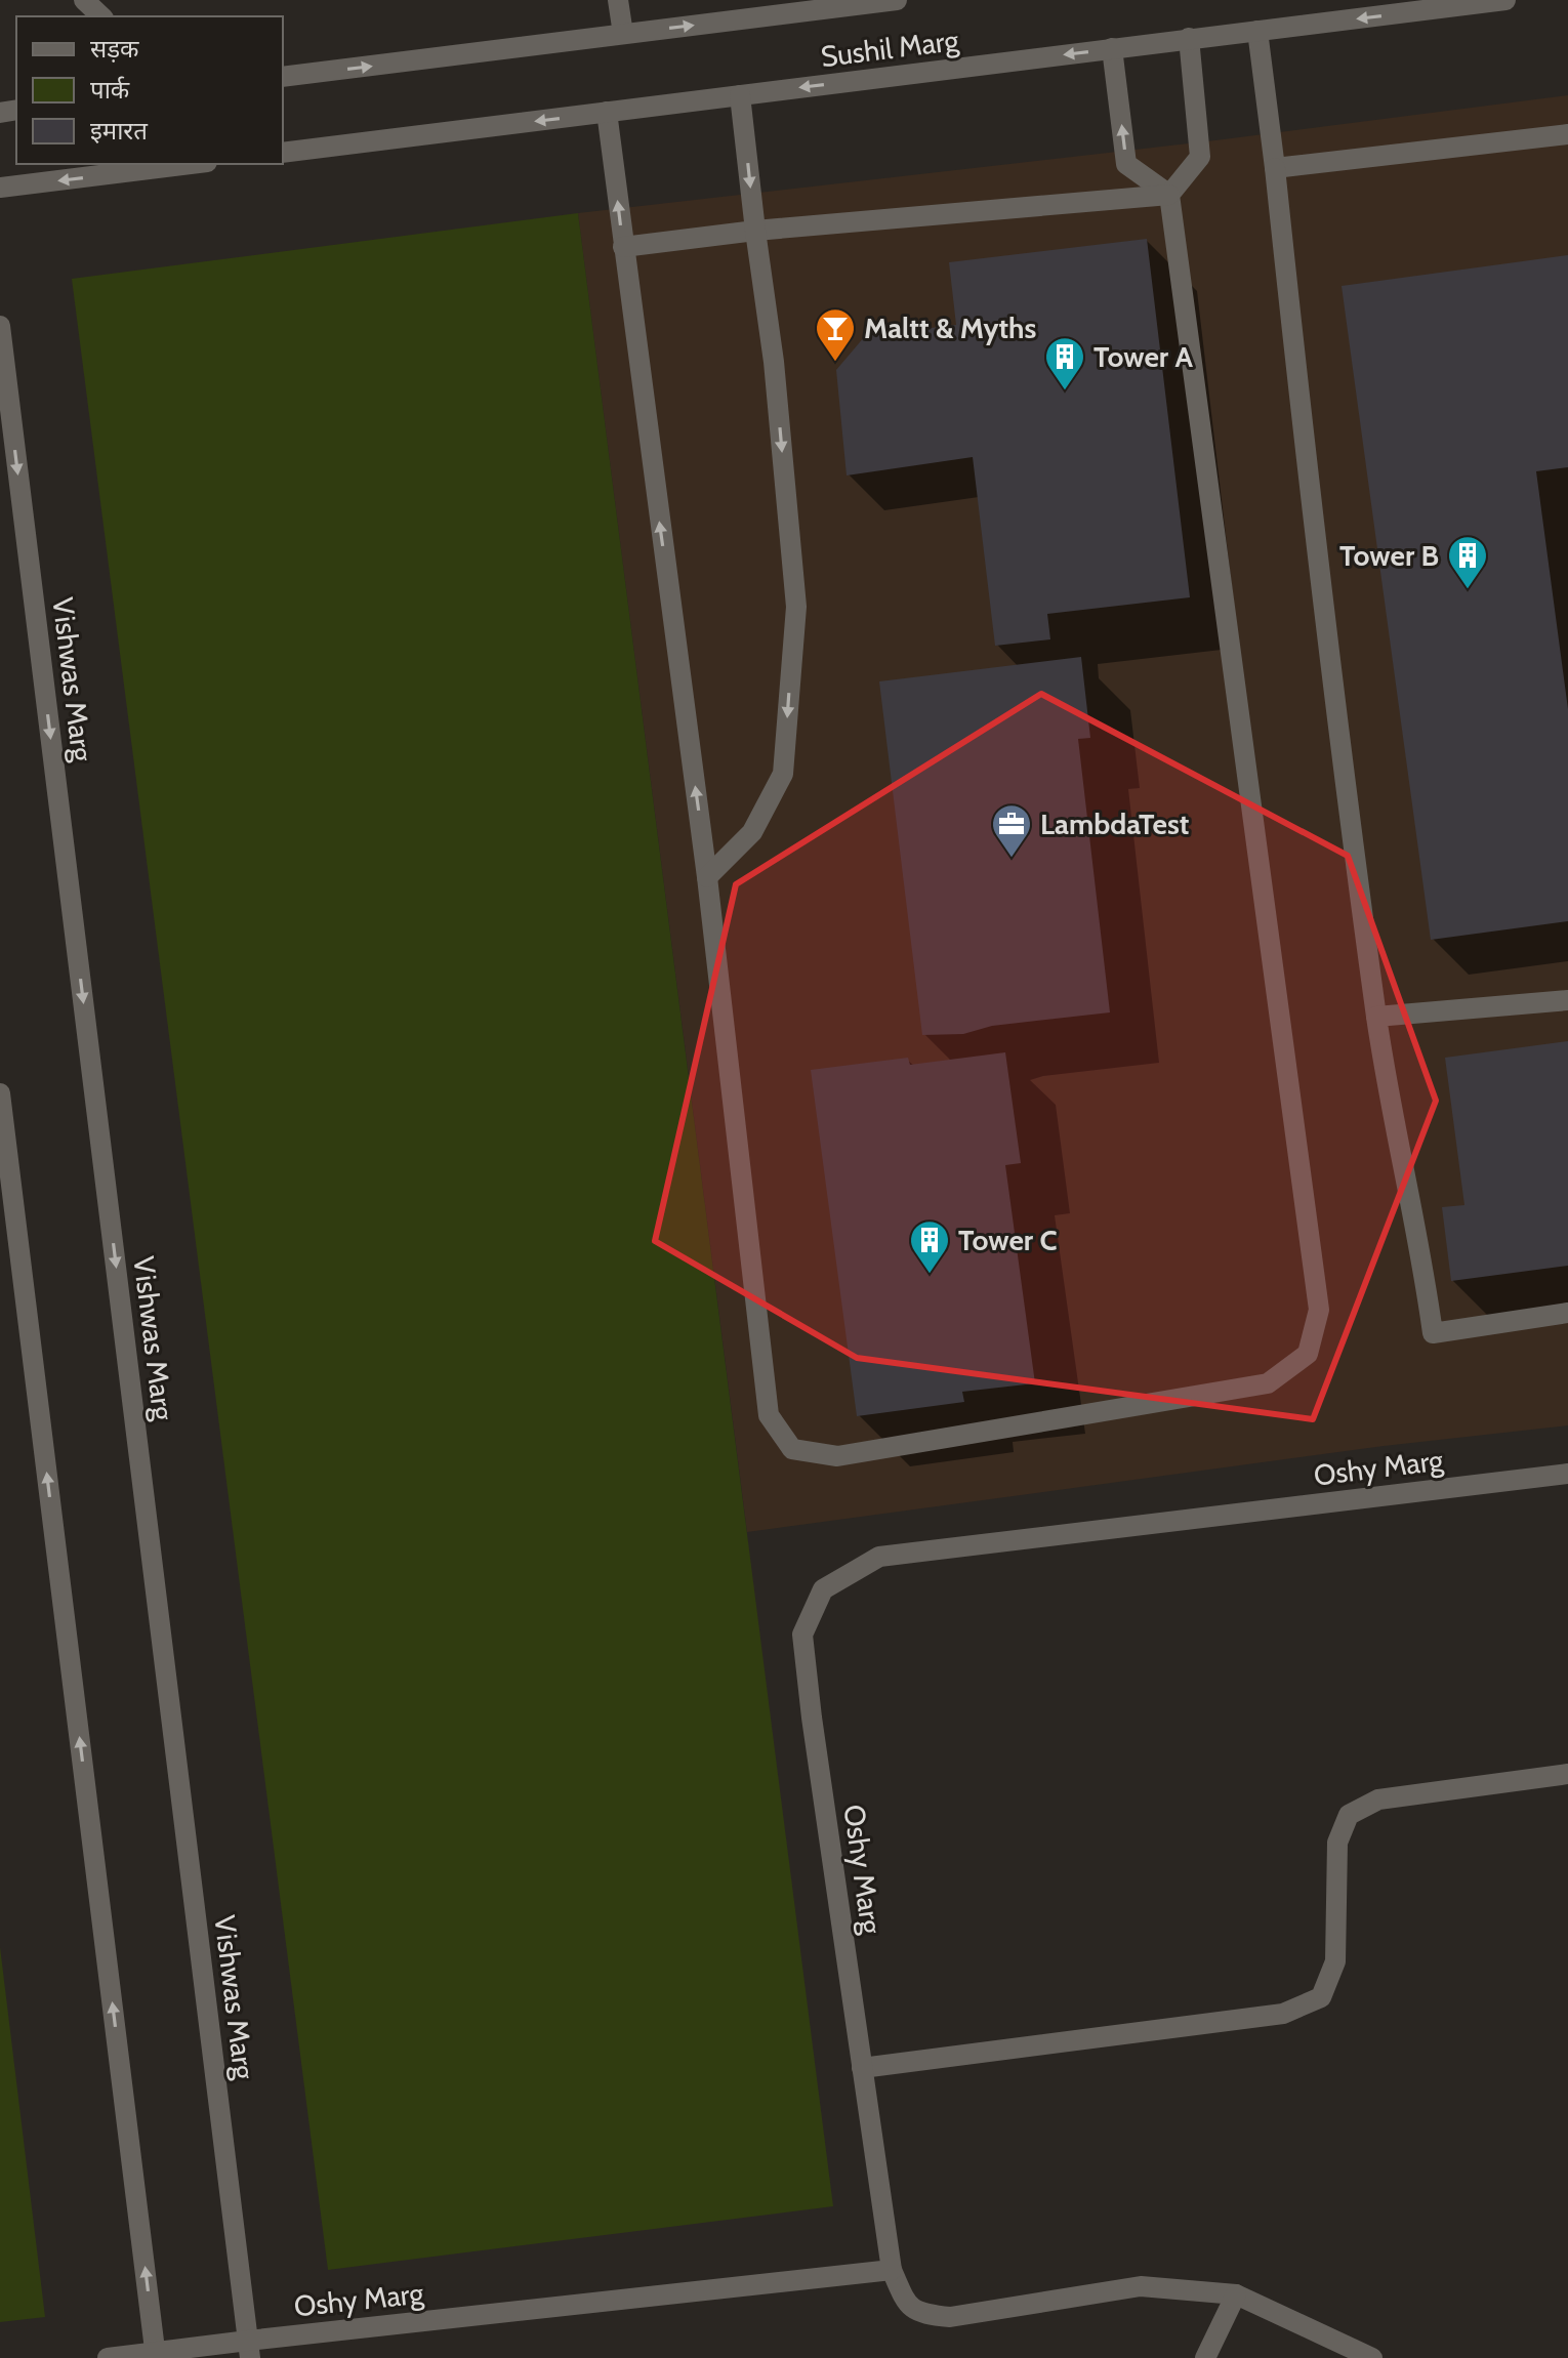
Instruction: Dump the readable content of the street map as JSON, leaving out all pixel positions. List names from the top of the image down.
{
  "streets": {
    "street": ["Sushil Marg", "Vishwas Marg", "Oshy Marg"]
  },
  "crossings": [
    ["Vishwas Marg", "Oshy Marg"]
  ],
  "places": {
    "bar": ["Maltt & Myths"],
    "building": ["Tower A", "Tower B", "Tower C"],
    "office": ["LambdaTest"]
  },
  "legend": ["सड़क", "पार्क", "इमारत"]
}
